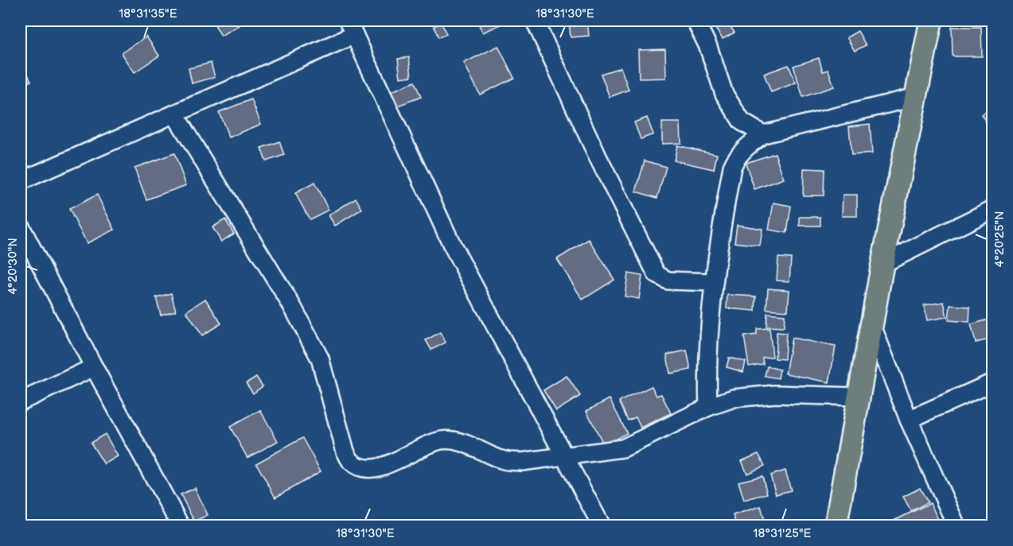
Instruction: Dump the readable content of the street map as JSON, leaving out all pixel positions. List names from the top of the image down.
{
  "coordinates": [
    "18°31'35\"E",
    "18°31'30\"E",
    "4°20'25\"N",
    "4°20'30\"N",
    "18°31'25\"E"
  ]
}
